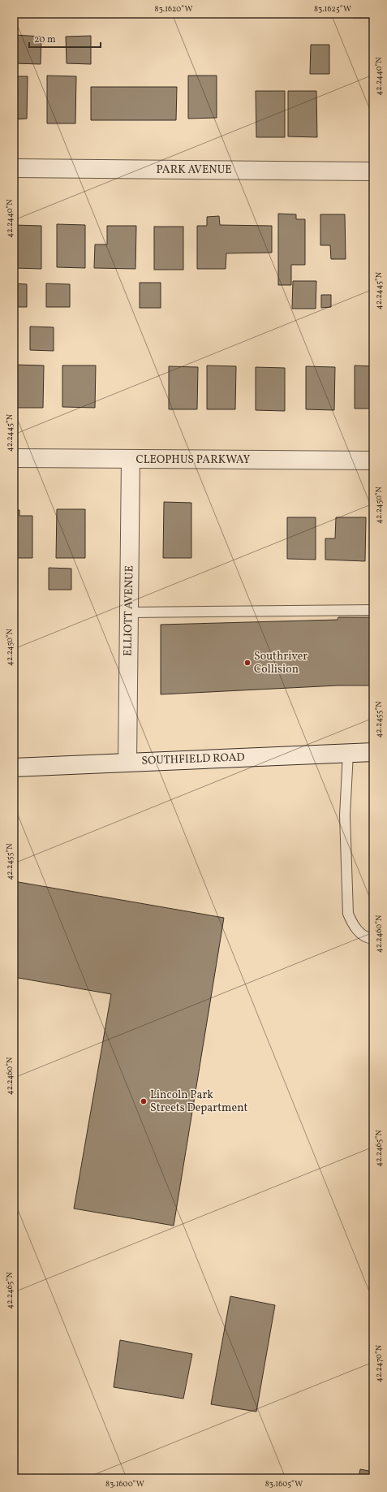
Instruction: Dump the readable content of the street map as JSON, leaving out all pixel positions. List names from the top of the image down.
{
  "streets": {
    "street": [
      "PARK AVENUE",
      "CLEOPHUS PARKWAY",
      "ELLIOTT AVENUE",
      "SOUTHFIELD ROAD"
    ]
  },
  "crossings": [
    ["CLEOPHUS PARKWAY", "ELLIOTT AVENUE"],
    ["ELLIOTT AVENUE", "SOUTHFIELD ROAD"]
  ],
  "places": ["Southriver Collision", "Lincoln Park Streets Department"],
  "scale_bar": "20 m",
  "coordinates": [
    "83.1620°W",
    "83.1625°W",
    "42.2440°N",
    "42.2445°N",
    "42.2450°N",
    "42.2455°N",
    "42.2460°N",
    "42.2465°N",
    "42.2470°N",
    "83.1600°W",
    "83.1605°W"
  ]
}
